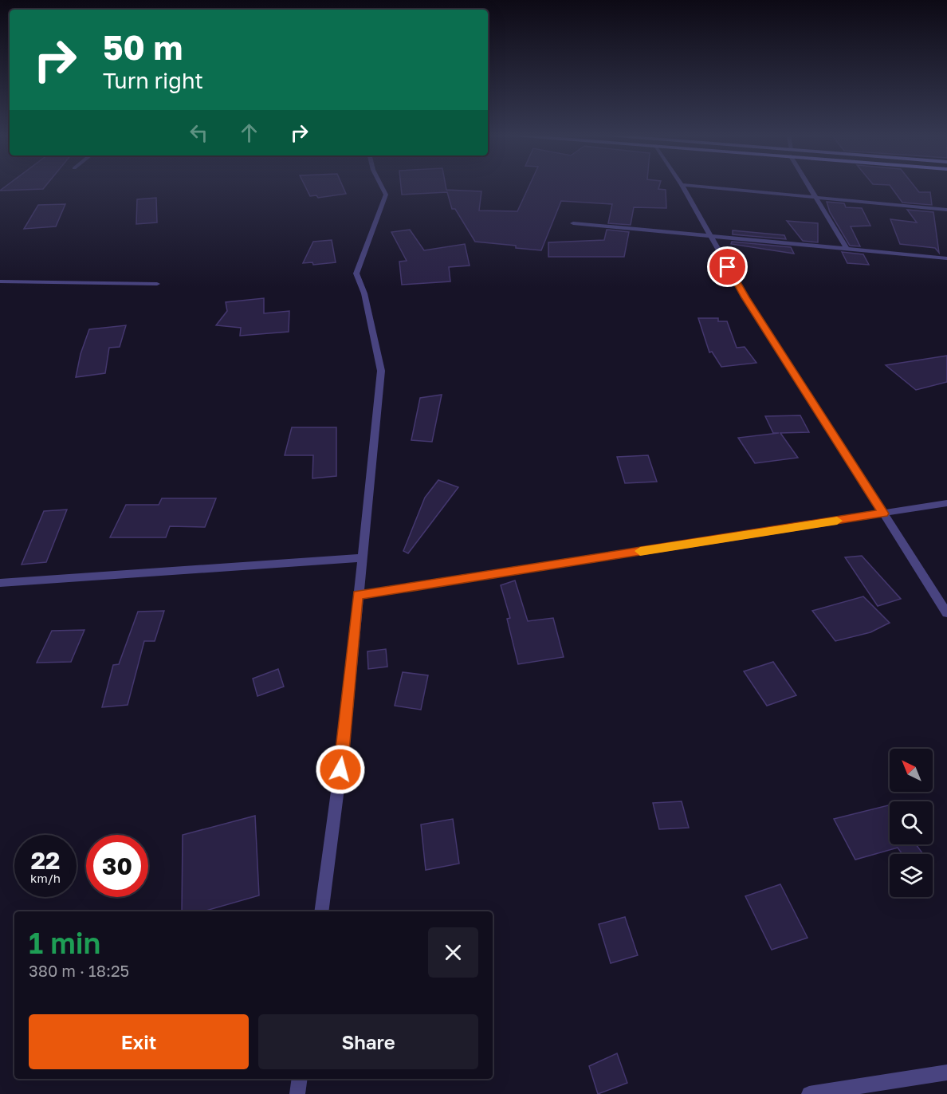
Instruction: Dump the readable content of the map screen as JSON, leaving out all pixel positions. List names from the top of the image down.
{
  "north": "top left",
  "page": {
    "turn": ["50 m", "Turn right"],
    "speed": "22 km/h",
    "limit": "30",
    "heading": ["1 min", "380 m · 18:25"],
    "buttons": ["Exit", "Share"]
  }
}
